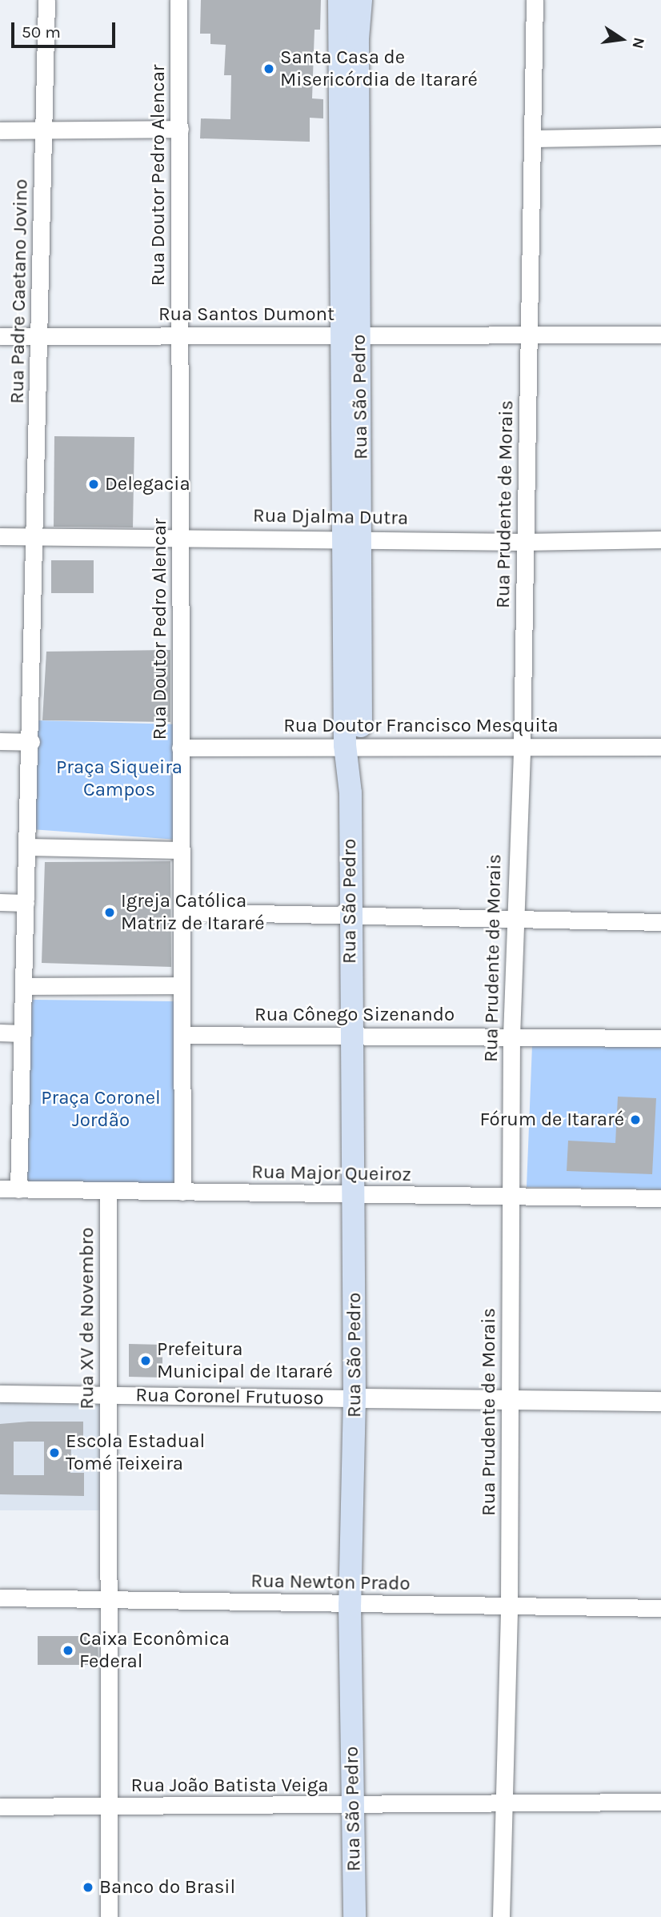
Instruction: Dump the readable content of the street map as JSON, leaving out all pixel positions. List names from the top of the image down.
{
  "streets": {
    "main road": ["Rua São Pedro"],
    "street": [
      "Rua Doutor Pedro Alencar",
      "Rua Padre Caetano Jovino",
      "Rua Santos Dumont",
      "Rua Prudente de Morais",
      "Rua Djalma Dutra",
      "Rua Doutor Francisco Mesquita",
      "Rua Cônego Sizenando",
      "Rua Major Queiroz",
      "Rua XV de Novembro",
      "Rua Coronel Frutuoso",
      "Rua Newton Prado",
      "Rua João Batista Veiga"
    ]
  },
  "crossings": [
    ["Rua Doutor Pedro Alencar", "Rua Santos Dumont"],
    ["Rua Doutor Pedro Alencar", "Rua Djalma Dutra"],
    ["Rua Doutor Pedro Alencar", "Rua Doutor Francisco Mesquita"],
    ["Rua Doutor Pedro Alencar", "Rua Cônego Sizenando"],
    ["Rua Doutor Pedro Alencar", "Rua Major Queiroz"],
    ["Rua Padre Caetano Jovino", "Rua Santos Dumont"],
    ["Rua Padre Caetano Jovino", "Rua Djalma Dutra"],
    ["Rua Padre Caetano Jovino", "Rua Major Queiroz"],
    ["Rua Santos Dumont", "Rua São Pedro"],
    ["Rua Santos Dumont", "Rua Prudente de Morais"],
    ["Rua São Pedro", "Rua Djalma Dutra"],
    ["Rua São Pedro", "Rua Doutor Francisco Mesquita"],
    ["Rua São Pedro", "Rua Cônego Sizenando"],
    ["Rua São Pedro", "Rua Major Queiroz"],
    ["Rua São Pedro", "Rua Coronel Frutuoso"],
    ["Rua São Pedro", "Rua Newton Prado"],
    ["Rua São Pedro", "Rua João Batista Veiga"],
    ["Rua Prudente de Morais", "Rua Djalma Dutra"],
    ["Rua Prudente de Morais", "Rua Doutor Francisco Mesquita"],
    ["Rua Prudente de Morais", "Rua Cônego Sizenando"],
    ["Rua Prudente de Morais", "Rua Major Queiroz"],
    ["Rua Prudente de Morais", "Rua Coronel Frutuoso"],
    ["Rua Prudente de Morais", "Rua Newton Prado"],
    ["Rua Prudente de Morais", "Rua João Batista Veiga"],
    ["Rua Major Queiroz", "Rua XV de Novembro"],
    ["Rua XV de Novembro", "Rua Coronel Frutuoso"],
    ["Rua XV de Novembro", "Rua Newton Prado"],
    ["Rua XV de Novembro", "Rua João Batista Veiga"]
  ],
  "parks": ["Praça Siqueira Campos", "Praça Coronel Jordão"],
  "places": [
    "Santa Casa de Misericórdia de Itararé",
    "Delegacia",
    "Igreja Católica Matriz de Itararé",
    "Fórum de Itararé",
    "Prefeitura Municipal de Itararé",
    "Escola Estadual Tomé Teixeira",
    "Caixa Econômica Federal",
    "Banco do Brasil"
  ],
  "scale_bar": "50 m",
  "north": "right"
}
